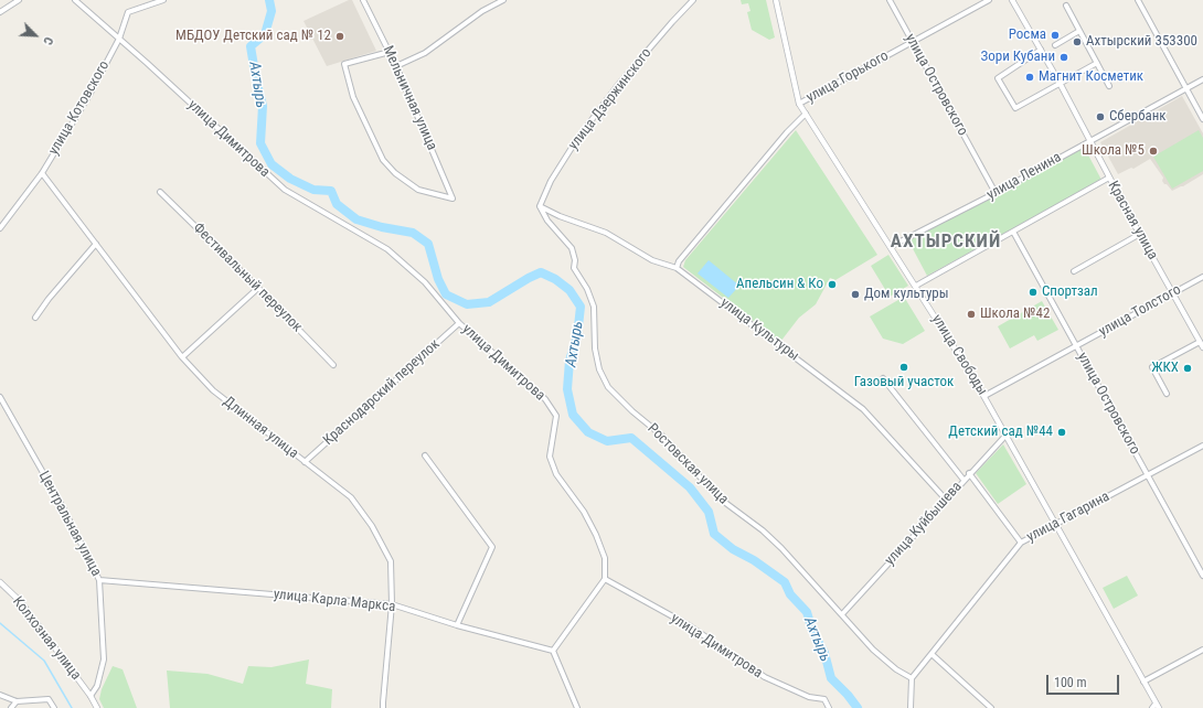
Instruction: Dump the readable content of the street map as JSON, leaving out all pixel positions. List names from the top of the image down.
{
  "streets": {
    "street": [
      "улица Горького",
      "улица Островского",
      "Мельничная улица",
      "улица Дзержинского",
      "улица Котовского",
      "улица Димитрова",
      "улица Ленина",
      "Красная улица",
      "Фестивальный переулок",
      "улица Толстого",
      "улица Культуры",
      "улица Свободы",
      "Краснодарский переулок",
      "Длинная улица",
      "Ростовская улица",
      "улица Гагарина",
      "Центральная улица",
      "улица Куйбышева",
      "улица Карла Маркса",
      "Колхозная улица"
    ]
  },
  "crossings": [
    ["улица Горького", "улица Островского"],
    ["улица Горького", "улица Культуры"],
    ["улица Горького", "улица Свободы"],
    ["улица Островского", "улица Ленина"],
    ["улица Островского", "улица Толстого"],
    ["улица Островского", "улица Гагарина"],
    ["улица Дзержинского", "улица Культуры"],
    ["улица Дзержинского", "Ростовская улица"],
    ["улица Котовского", "улица Димитрова"],
    ["улица Котовского", "Длинная улица"],
    ["улица Димитрова", "Краснодарский переулок"],
    ["улица Ленина", "Красная улица"],
    ["улица Ленина", "улица Свободы"],
    ["Красная улица", "улица Толстого"],
    ["улица Толстого", "улица Свободы"],
    ["улица Культуры", "Ростовская улица"],
    ["улица Культуры", "улица Куйбышева"],
    ["улица Свободы", "улица Гагарина"],
    ["улица Свободы", "улица Куйбышева"],
    ["Краснодарский переулок", "Длинная улица"],
    ["Длинная улица", "улица Карла Маркса"],
    ["Ростовская улица", "улица Гагарина"],
    ["Ростовская улица", "улица Куйбышева"],
    ["Центральная улица", "улица Карла Маркса"],
    ["Центральная улица", "Колхозная улица"]
  ],
  "districts": ["АХТЫРСКИЙ"],
  "water": ["Ахтырь"],
  "places": [
    "Росма",
    "МБДОУ Детский сад № 12",
    "Ахтырский 353300",
    "Зори Кубани",
    "Магнит Косметик",
    "Сбербанк",
    "Школа №5",
    "Апельсин & Ко",
    "Спортзал",
    "Дом культуры",
    "Школа №42",
    "Газовый участок",
    "ЖКХ",
    "Детский сад №44"
  ],
  "scale_bar": "100 m",
  "north": "bottom right"
}
